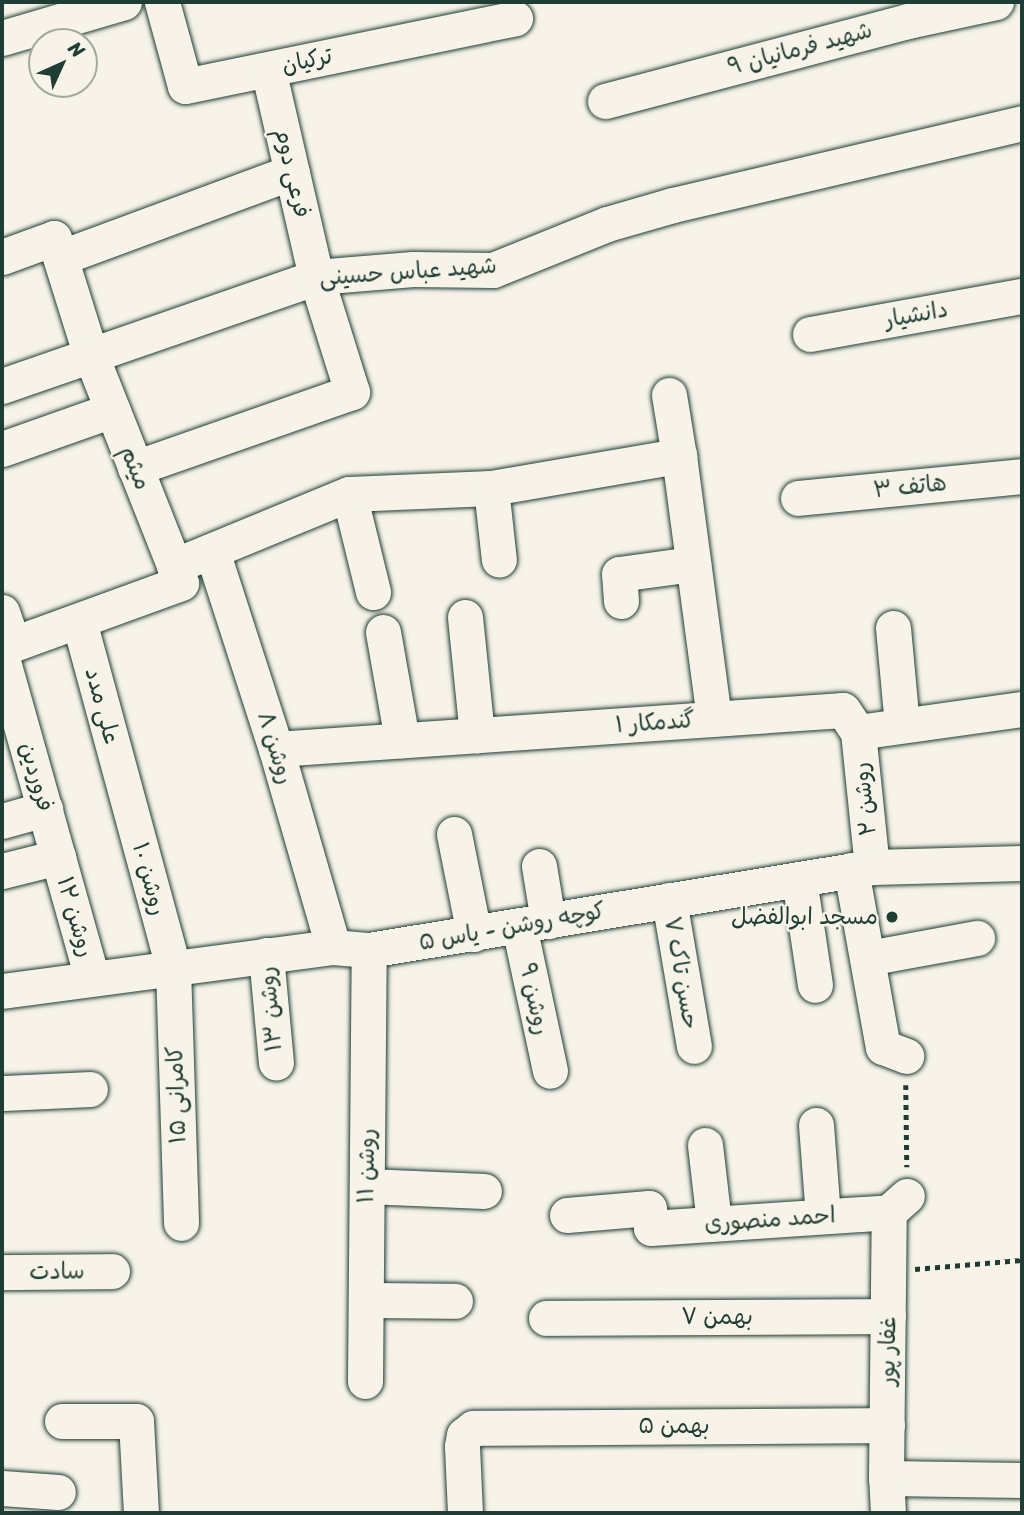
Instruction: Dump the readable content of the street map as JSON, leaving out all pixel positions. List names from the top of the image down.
{
  "streets": {
    "street": [
      "شهید فرمانیان ۹",
      "ترکیان",
      "فرعی دوم",
      "شهید عباس حسینی",
      "دانشیار",
      "میثم",
      "هاتف ۳",
      "علی مدد",
      "گندمکار ۱",
      "روشن ۸",
      "فروردین",
      "روشن ۲",
      "روشن ۱۰",
      "روشن ۱۲",
      "کوچه روشن - یاس ۵",
      "حسن تاک ۷",
      "روشن ۹",
      "روشن ۱۳",
      "کامرانی ۱۵",
      "روشن ۱۱",
      "احمد منصوری",
      "سادت",
      "بهمن ۷",
      "غفار پور",
      "بهمن ۵"
    ]
  },
  "crossings": [
    ["ترکیان", "فرعی دوم"],
    ["فرعی دوم", "شهید عباس حسینی"],
    ["فرعی دوم", "میثم"],
    ["شهید عباس حسینی", "میثم"],
    ["علی مدد", "روشن ۱۰"],
    ["گندمکار ۱", "روشن ۸"],
    ["گندمکار ۱", "روشن ۲"],
    ["روشن ۸", "کوچه روشن - یاس ۵"],
    ["فروردین", "روشن ۱۲"],
    ["روشن ۲", "کوچه روشن - یاس ۵"],
    ["روشن ۱۰", "کوچه روشن - یاس ۵"],
    ["روشن ۱۰", "کامرانی ۱۵"],
    ["روشن ۱۲", "کوچه روشن - یاس ۵"],
    ["کوچه روشن - یاس ۵", "حسن تاک ۷"],
    ["کوچه روشن - یاس ۵", "روشن ۹"],
    ["کوچه روشن - یاس ۵", "روشن ۱۳"],
    ["کوچه روشن - یاس ۵", "کامرانی ۱۵"],
    ["کوچه روشن - یاس ۵", "روشن ۱۱"],
    ["احمد منصوری", "غفار پور"],
    ["بهمن ۷", "غفار پور"],
    ["غفار پور", "بهمن ۵"]
  ],
  "places": ["مسجد ابوالفضل"],
  "north": "top right"
}
